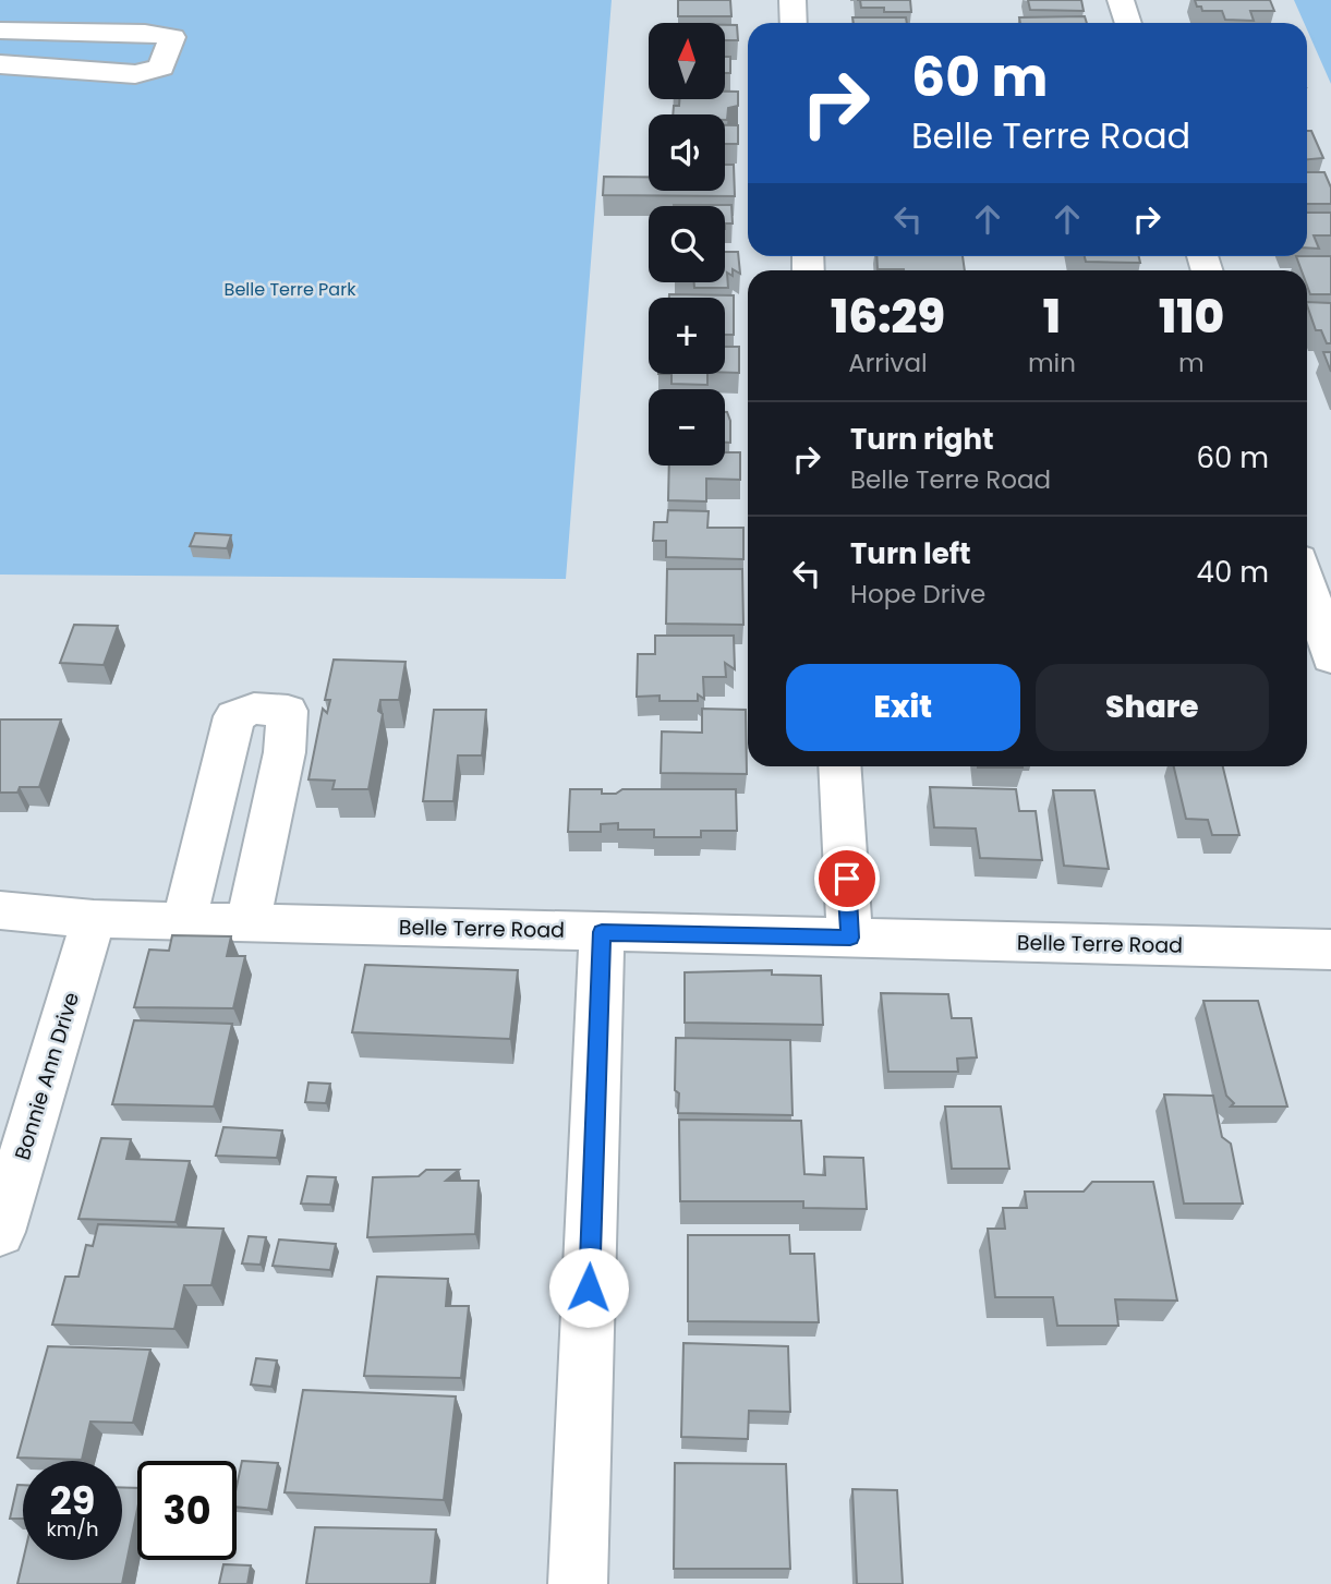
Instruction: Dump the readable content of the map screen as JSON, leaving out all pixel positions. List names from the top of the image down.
{
  "streets": {
    "street": ["Belle Terre Road", "Bonnie Ann Drive"]
  },
  "crossings": [
    ["Belle Terre Road", "Bonnie Ann Drive"]
  ],
  "parks": ["Belle Terre Park"],
  "north": "top",
  "page": {
    "map_buttons": ["+", "−"],
    "turn": ["60 m", "Belle Terre Road"],
    "eta": [
      "16:29",
      "Arrival",
      "1",
      "min",
      "110",
      "m"
    ],
    "list": [
      {
        "name": "Turn right",
        "note": "Belle Terre Road",
        "value": "60 m"
      },
      {
        "name": "Turn left",
        "note": "Hope Drive",
        "value": "40 m"
      }
    ],
    "buttons": ["Exit", "Share"],
    "speed": "29 km/h",
    "limit": "30"
  }
}
